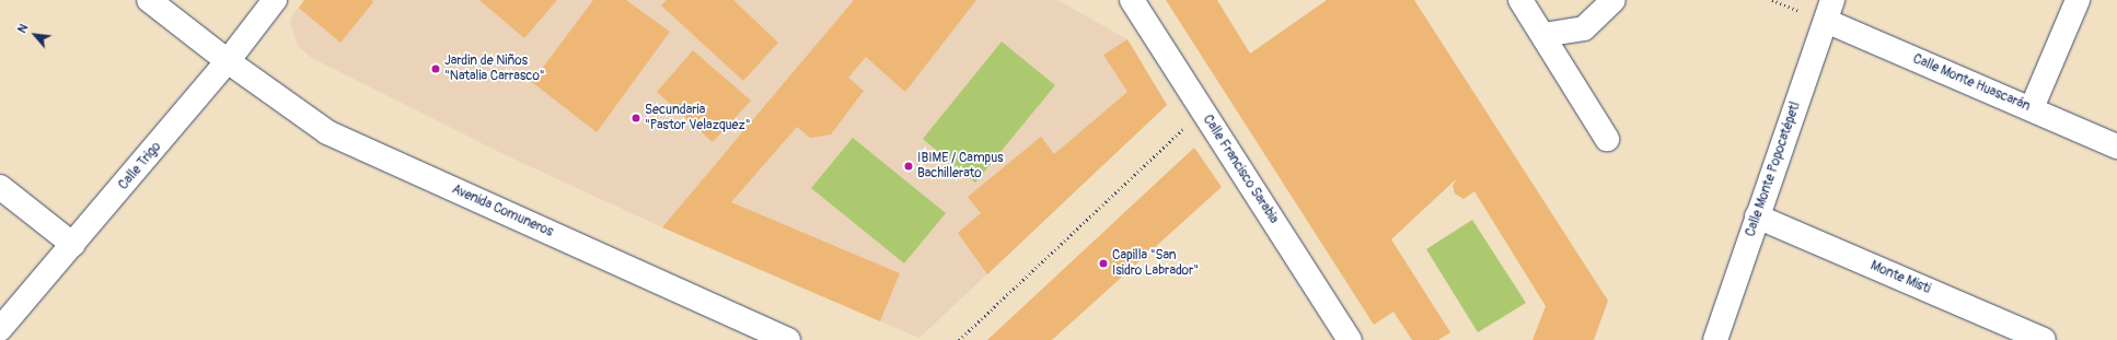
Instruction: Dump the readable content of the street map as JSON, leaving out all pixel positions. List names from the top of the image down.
{
  "streets": {
    "street": [
      "Calle Monte Huascarán",
      "Calle Trigo",
      "Calle Francisco Sarabia",
      "Calle Monte Popocatépetl",
      "Avenida Comuneros",
      "Monte Misti"
    ]
  },
  "crossings": [
    ["Calle Monte Huascarán", "Calle Monte Popocatépetl"],
    ["Calle Trigo", "Avenida Comuneros"],
    ["Calle Monte Popocatépetl", "Monte Misti"]
  ],
  "places": [
    "Jardin de Niños \"Natalia Carrasco\"",
    "Secundaria \"Pastor Velazquez\"",
    "IBIME / Campus Bachillerato",
    "Capilla \"San Isidro Labrador\""
  ],
  "north": "top left"
}
